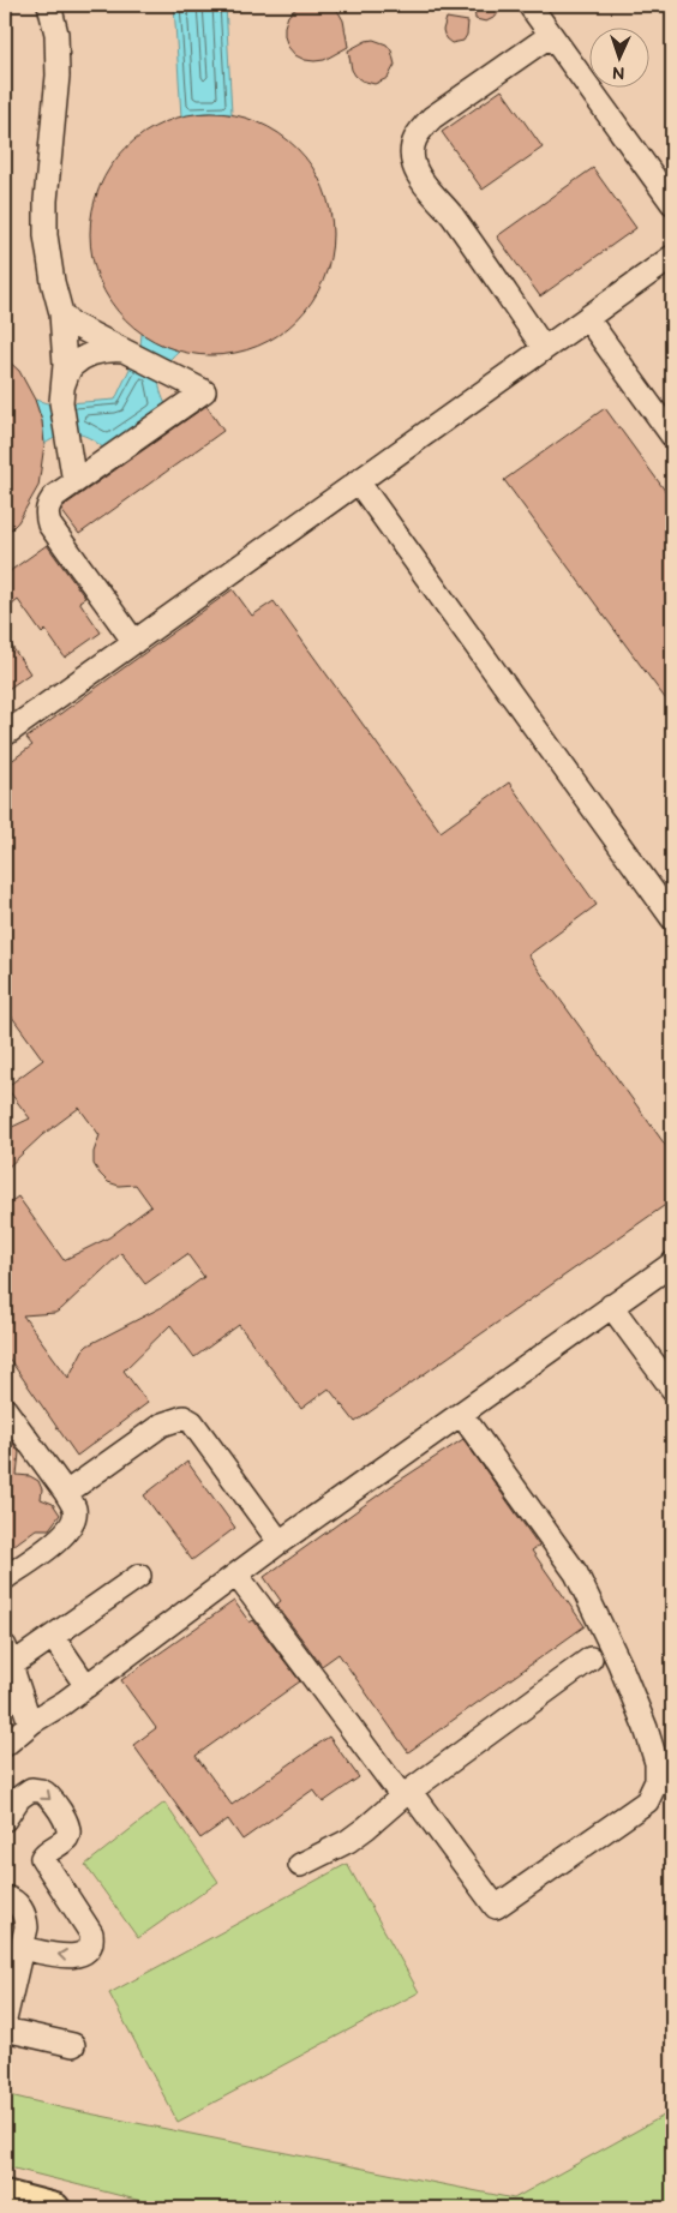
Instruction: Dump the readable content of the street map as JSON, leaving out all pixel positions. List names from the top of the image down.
{
  "north": "bottom"
}
